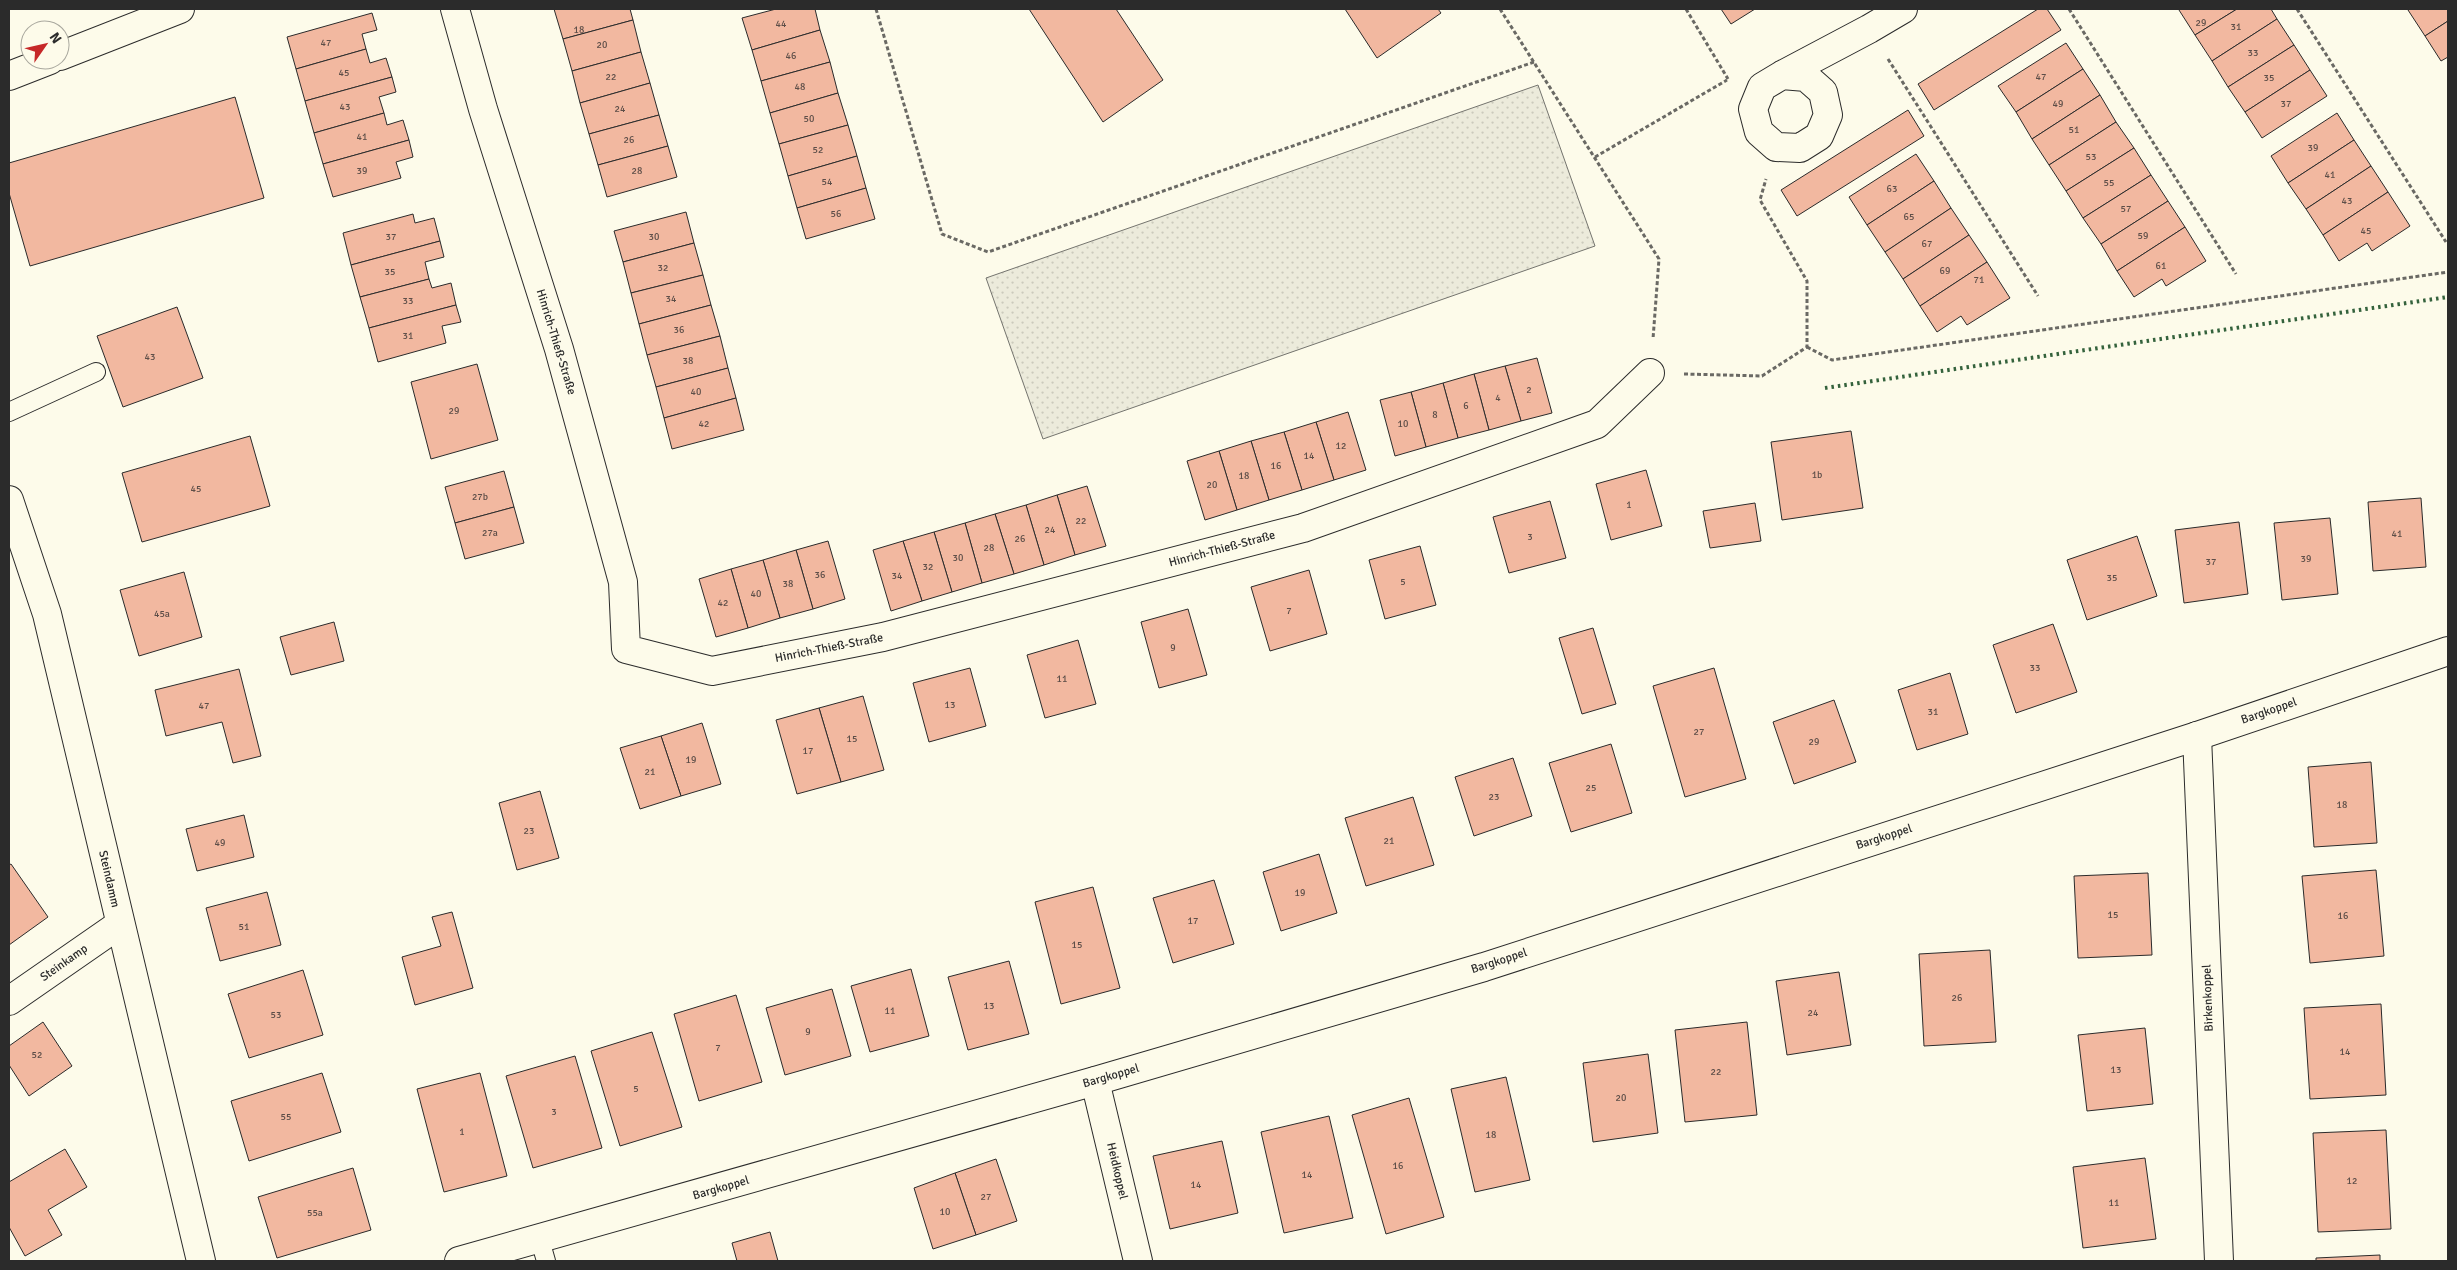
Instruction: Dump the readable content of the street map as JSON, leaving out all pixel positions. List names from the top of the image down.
{
  "streets": {
    "street": [
      "Hinrich-Thieß-Straße",
      "Bargkoppel",
      "Steindamm",
      "Steinkamp",
      "Birkenkoppel",
      "Heidkoppel"
    ]
  },
  "crossings": [
    ["Bargkoppel", "Birkenkoppel"],
    ["Bargkoppel", "Heidkoppel"],
    ["Steindamm", "Steinkamp"]
  ],
  "house_numbers": [
    "29",
    "44",
    "31",
    "18",
    "47",
    "20",
    "33",
    "46",
    "45",
    "22",
    "47",
    "35",
    "48",
    "49",
    "37",
    "43",
    "24",
    "50",
    "51",
    "41",
    "26",
    "39",
    "52",
    "53",
    "39",
    "28",
    "41",
    "54",
    "55",
    "63",
    "43",
    "57",
    "56",
    "65",
    "45",
    "59",
    "37",
    "30",
    "67",
    "61",
    "32",
    "69",
    "35",
    "71",
    "34",
    "33",
    "36",
    "31",
    "43",
    "38",
    "2",
    "40",
    "4",
    "6",
    "29",
    "8",
    "42",
    "10",
    "12",
    "14",
    "16",
    "1b",
    "18",
    "20",
    "45",
    "27b",
    "1",
    "22",
    "24",
    "27a",
    "41",
    "3",
    "26",
    "28",
    "30",
    "39",
    "37",
    "32",
    "36",
    "34",
    "35",
    "5",
    "38",
    "40",
    "42",
    "7",
    "45a",
    "9",
    "33",
    "11",
    "13",
    "47",
    "31",
    "27",
    "15",
    "29",
    "17",
    "19",
    "21",
    "25",
    "23",
    "18",
    "23",
    "21",
    "49",
    "19",
    "15",
    "16",
    "17",
    "51",
    "15",
    "26",
    "13",
    "11",
    "24",
    "53",
    "9",
    "7",
    "14",
    "52",
    "13",
    "22",
    "5",
    "20",
    "3",
    "55",
    "1",
    "18",
    "16",
    "14",
    "12",
    "14",
    "27",
    "11",
    "10",
    "55a"
  ],
  "north": "top right"
}
